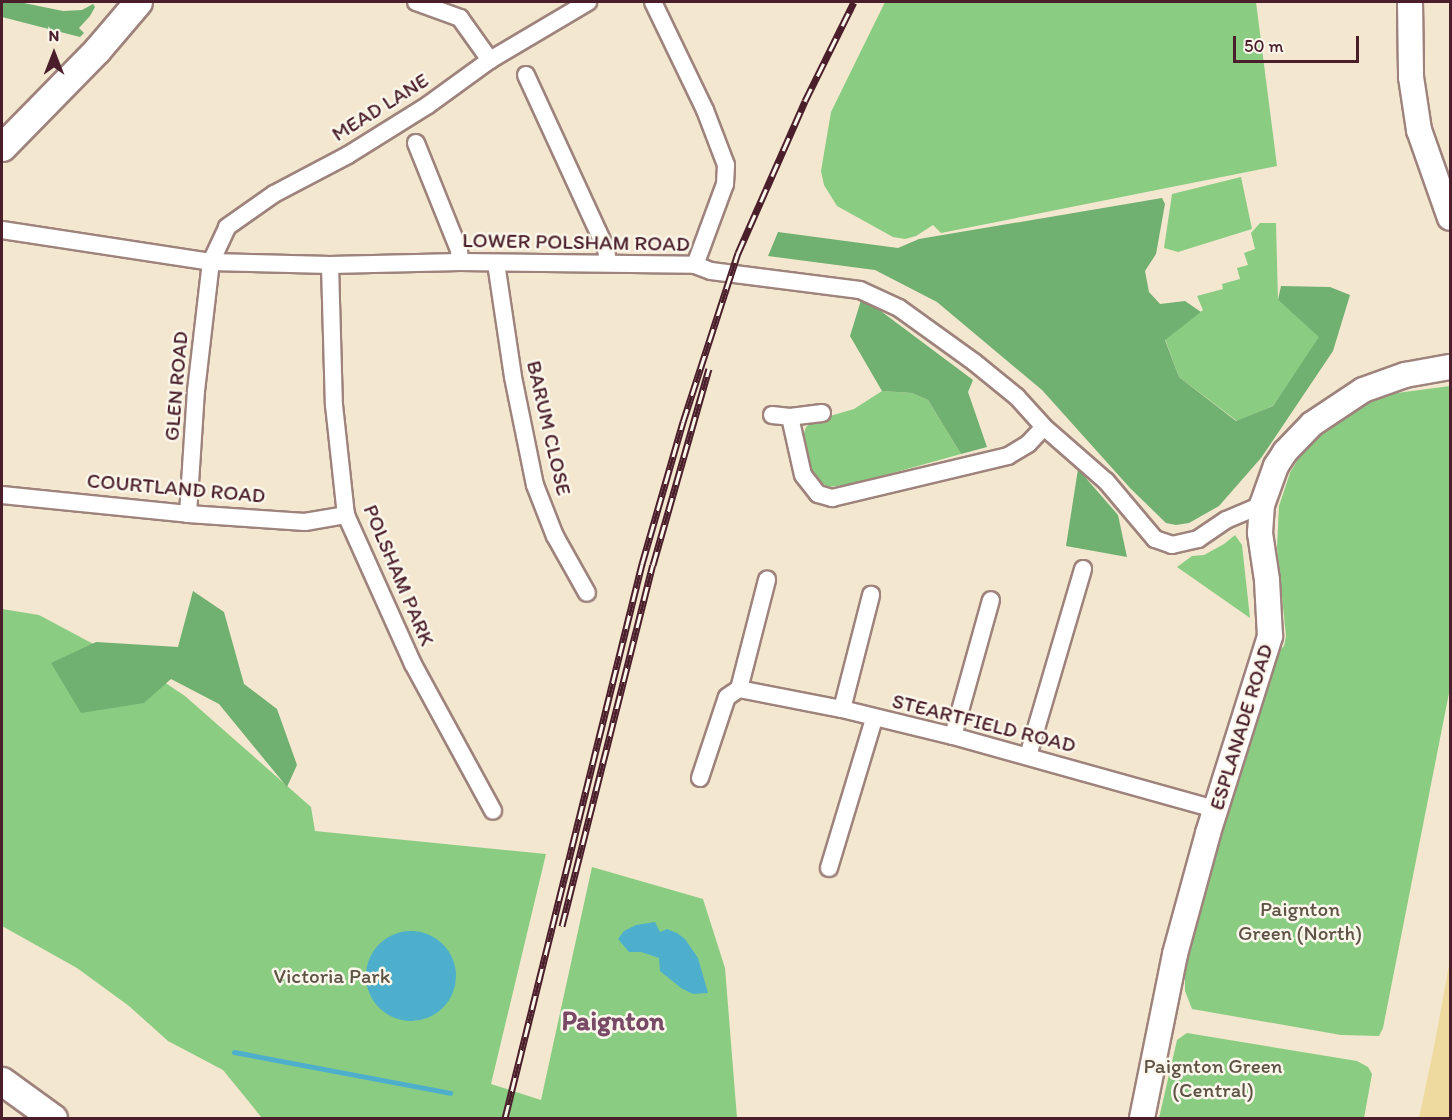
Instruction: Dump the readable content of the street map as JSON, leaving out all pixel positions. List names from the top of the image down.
{
  "streets": {
    "main road": ["ESPLANADE ROAD"],
    "street": [
      "MEAD LANE",
      "LOWER POLSHAM ROAD",
      "GLEN ROAD",
      "BARUM CLOSE",
      "COURTLAND ROAD",
      "POLSHAM PARK",
      "STEARTFIELD ROAD"
    ]
  },
  "crossings": [
    ["MEAD LANE", "LOWER POLSHAM ROAD"],
    ["MEAD LANE", "GLEN ROAD"],
    ["LOWER POLSHAM ROAD", "GLEN ROAD"],
    ["LOWER POLSHAM ROAD", "BARUM CLOSE"],
    ["LOWER POLSHAM ROAD", "POLSHAM PARK"],
    ["LOWER POLSHAM ROAD", "ESPLANADE ROAD"],
    ["GLEN ROAD", "COURTLAND ROAD"],
    ["COURTLAND ROAD", "POLSHAM PARK"],
    ["STEARTFIELD ROAD", "ESPLANADE ROAD"]
  ],
  "districts": ["Paignton"],
  "parks": ["Paignton Green (North)", "Victoria Park", "Paignton Green (Central)"],
  "scale_bar": "50 m",
  "north": "top"
}
